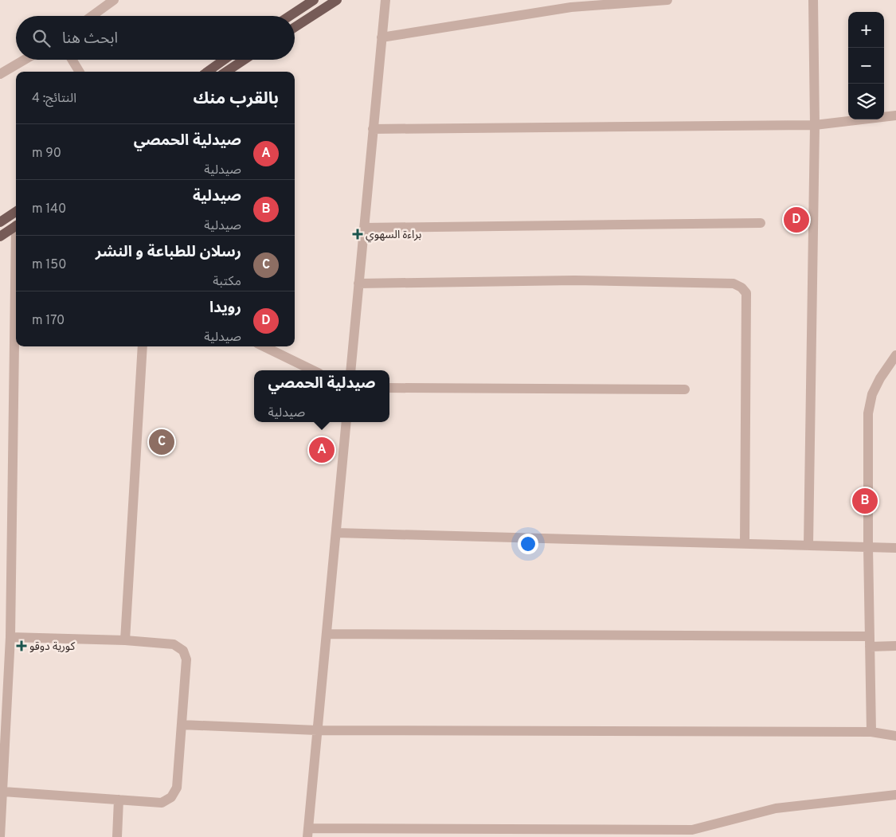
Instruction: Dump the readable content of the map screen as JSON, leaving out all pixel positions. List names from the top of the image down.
{
  "places": {
    "health": ["براءة السهوي", "كورية دوقو"]
  },
  "page": {
    "map_buttons": ["+", "−"],
    "search": "ابحث هنا",
    "heading": ["بالقرب منك", "النتائج: 4"],
    "list": [
      {
        "mark": "A",
        "name": "صيدلية الحمصي",
        "note": "صيدلية",
        "value": "90 m"
      },
      {
        "mark": "B",
        "name": "صيدلية",
        "note": "صيدلية",
        "value": "140 m"
      },
      {
        "mark": "C",
        "name": "رسلان للطباعة و النشر",
        "note": "مكتبة",
        "value": "150 m"
      },
      {
        "mark": "D",
        "name": "رويدا",
        "note": "صيدلية",
        "value": "170 m"
      }
    ],
    "pins": [
      "D",
      "C",
      "A",
      "B"
    ],
    "popup": ["صيدلية الحمصي", "صيدلية"]
  }
}
